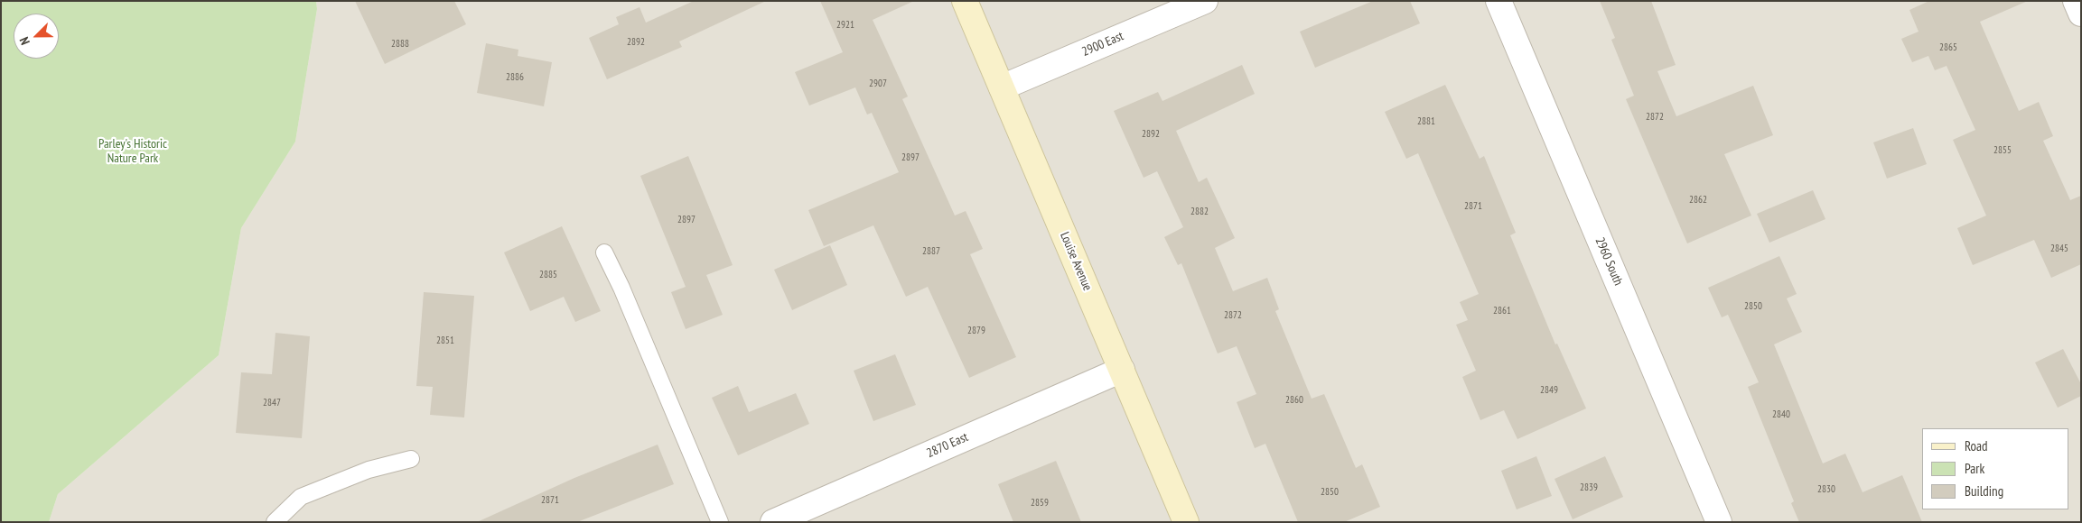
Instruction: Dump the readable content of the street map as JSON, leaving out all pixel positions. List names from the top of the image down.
{
  "streets": {
    "street": [
      "2900 East",
      "Louise Avenue",
      "2960 South",
      "2870 East"
    ]
  },
  "crossings": [
    ["2900 East", "Louise Avenue"],
    ["Louise Avenue", "2870 East"]
  ],
  "parks": ["Parley's Historic Nature Park"],
  "house_numbers": [
    "2921",
    "2892",
    "2888",
    "2865",
    "2886",
    "2907",
    "2872",
    "2881",
    "2892",
    "2855",
    "2897",
    "2862",
    "2871",
    "2882",
    "2897",
    "2845",
    "2887",
    "2885",
    "2850",
    "2861",
    "2872",
    "2879",
    "2851",
    "2849",
    "2860",
    "2847",
    "2840",
    "2839",
    "2830",
    "2850",
    "2871",
    "2859"
  ],
  "legend": ["Road", "Park", "Building"],
  "north": "bottom left"
}
